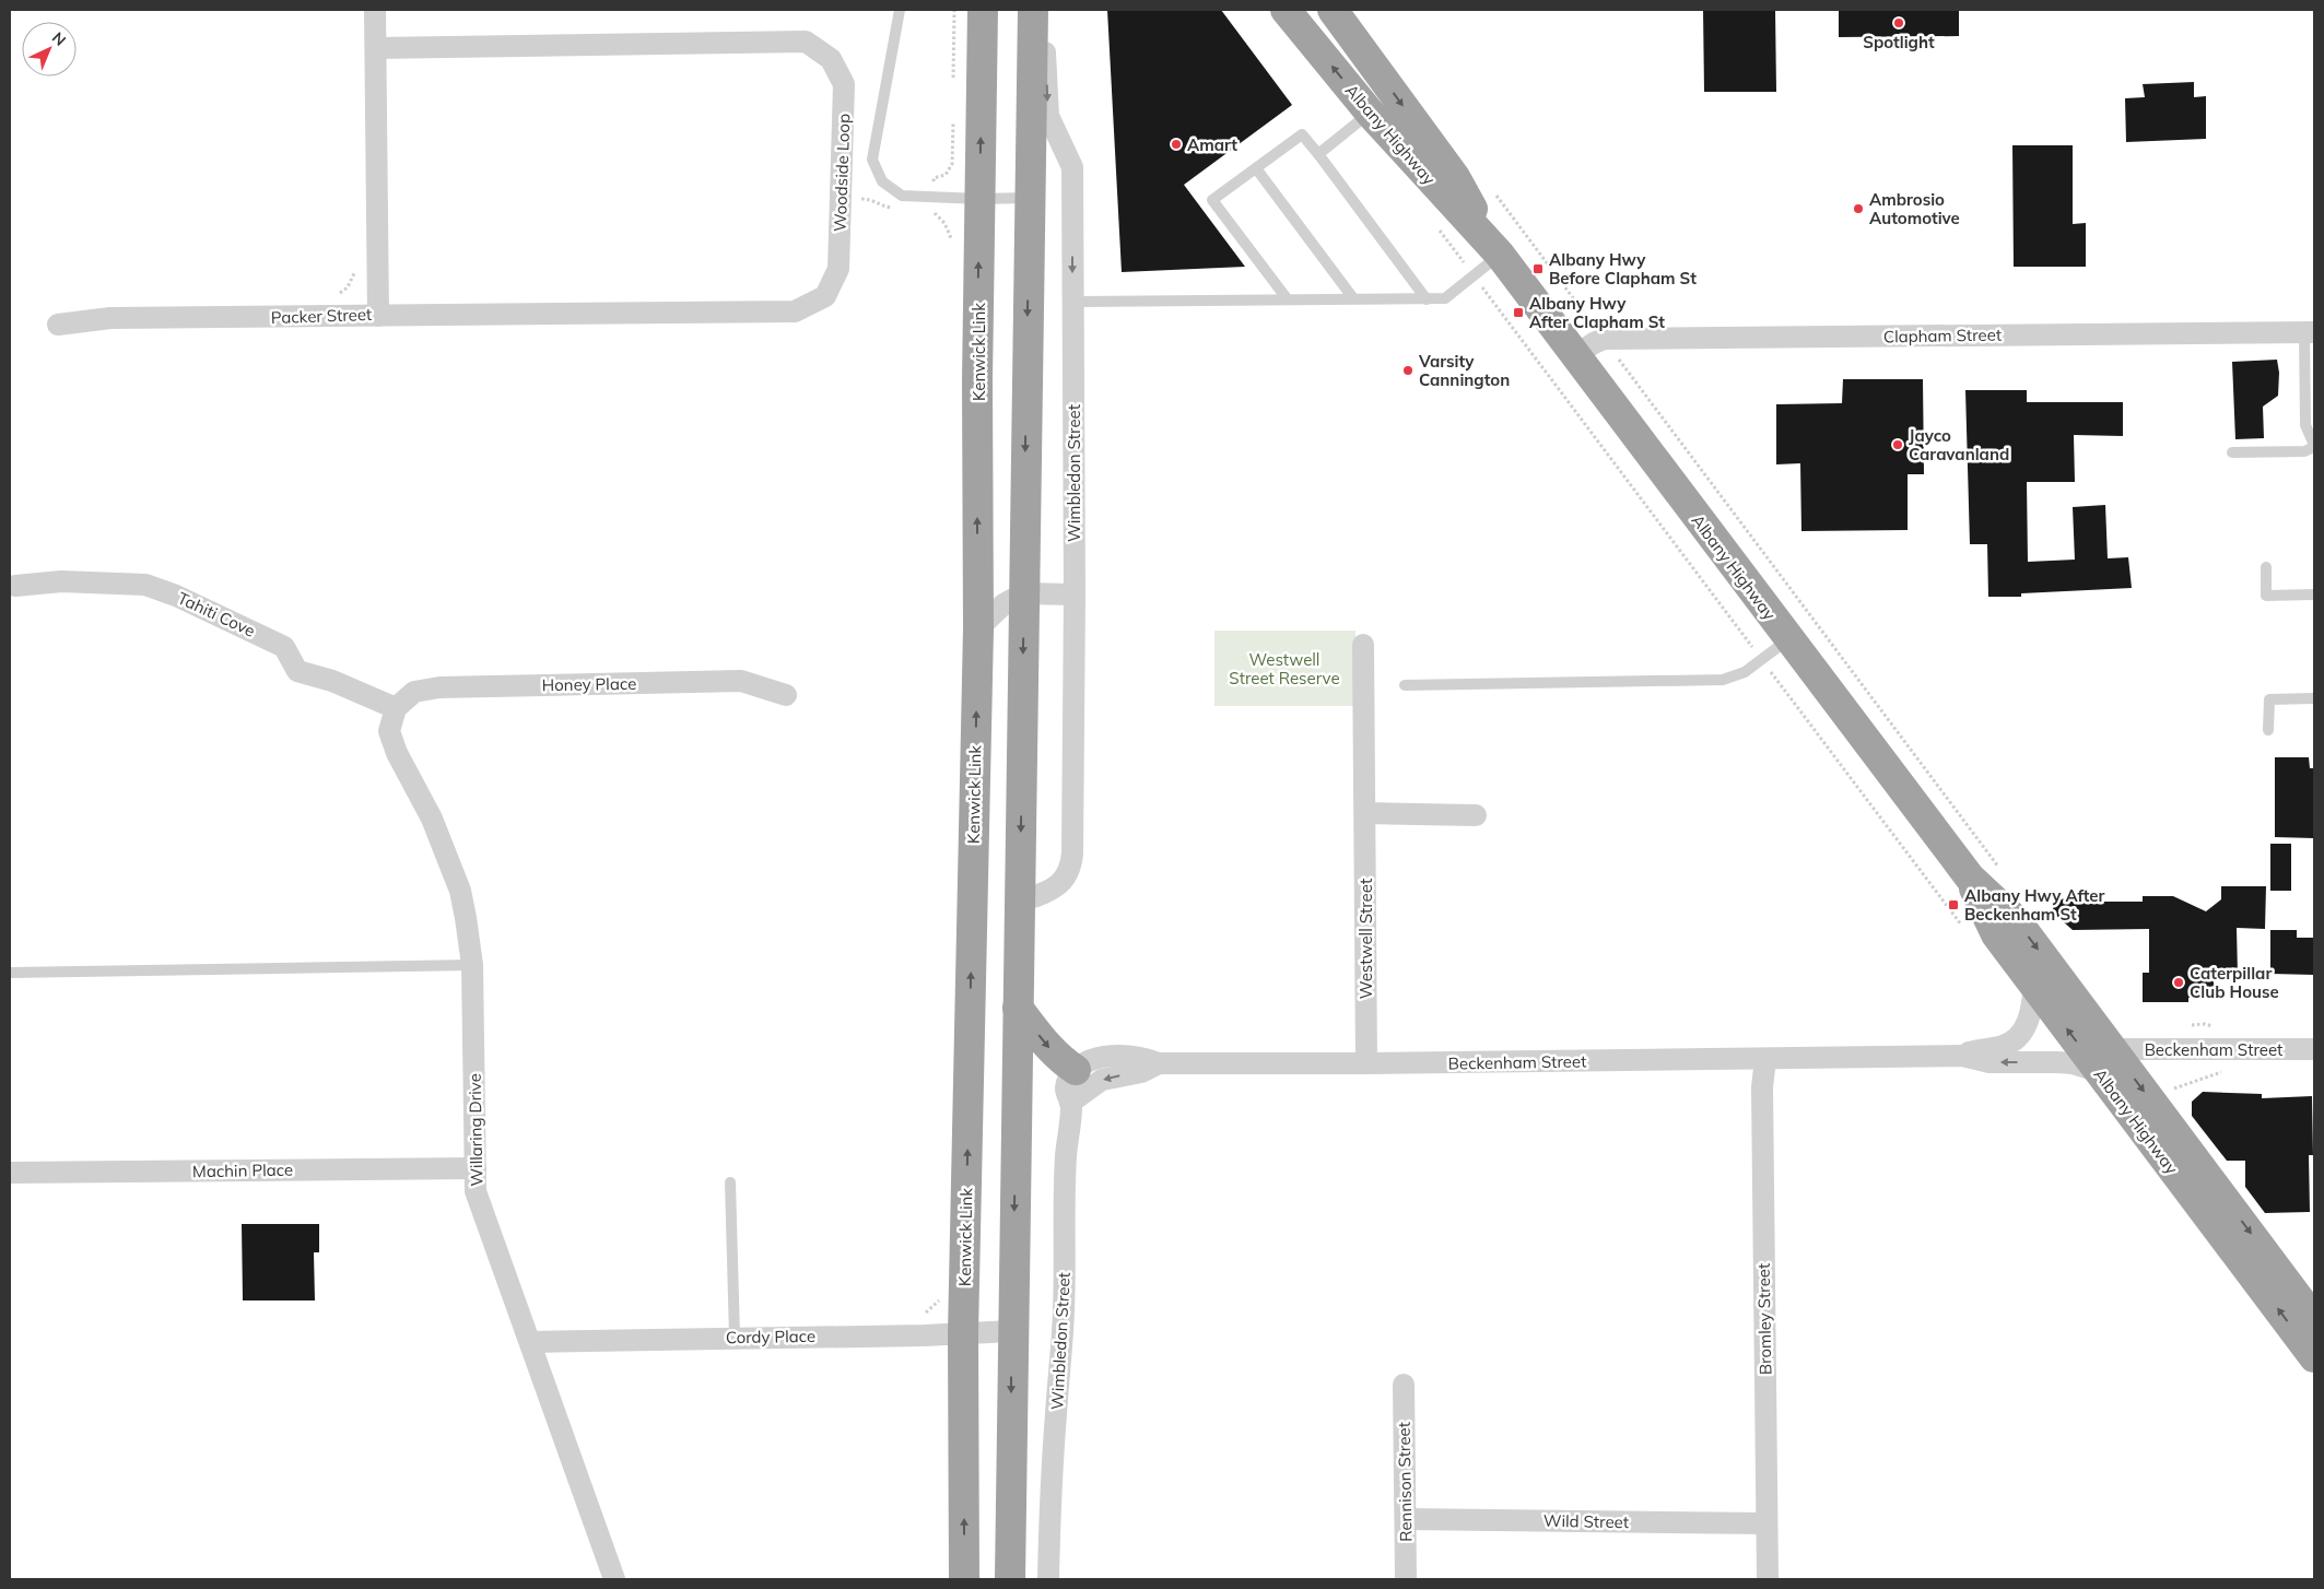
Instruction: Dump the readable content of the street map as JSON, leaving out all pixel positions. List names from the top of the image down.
{
  "streets": {
    "highway": ["Albany Highway", "Kenwick Link"],
    "street": [
      "Woodside Loop",
      "Packer Street",
      "Clapham Street",
      "Wimbledon Street",
      "Tahiti Cove",
      "Honey Place",
      "Westwell Street",
      "Beckenham Street",
      "Willaring Drive",
      "Machin Place",
      "Bromley Street",
      "Cordy Place",
      "Rennison Street",
      "Wild Street"
    ]
  },
  "crossings": [
    ["Albany Highway", "Beckenham Street"],
    ["Woodside Loop", "Packer Street"],
    ["Kenwick Link", "Cordy Place"],
    ["Wimbledon Street", "Beckenham Street"],
    ["Tahiti Cove", "Honey Place"],
    ["Tahiti Cove", "Willaring Drive"],
    ["Honey Place", "Willaring Drive"],
    ["Westwell Street", "Beckenham Street"],
    ["Beckenham Street", "Bromley Street"],
    ["Willaring Drive", "Machin Place"],
    ["Willaring Drive", "Cordy Place"],
    ["Bromley Street", "Wild Street"],
    ["Rennison Street", "Wild Street"]
  ],
  "parks": ["Westwell Street Reserve"],
  "places": {
    "other": [
      "Spotlight",
      "Amart",
      "Ambrosio Automotive",
      "Varsity Cannington",
      "Jayco Caravanland",
      "Caterpillar Club House"
    ],
    "transit": ["Albany Hwy Before Clapham St", "Albany Hwy After Clapham St", "Albany Hwy After Beckenham St"]
  },
  "north": "top right"
}
